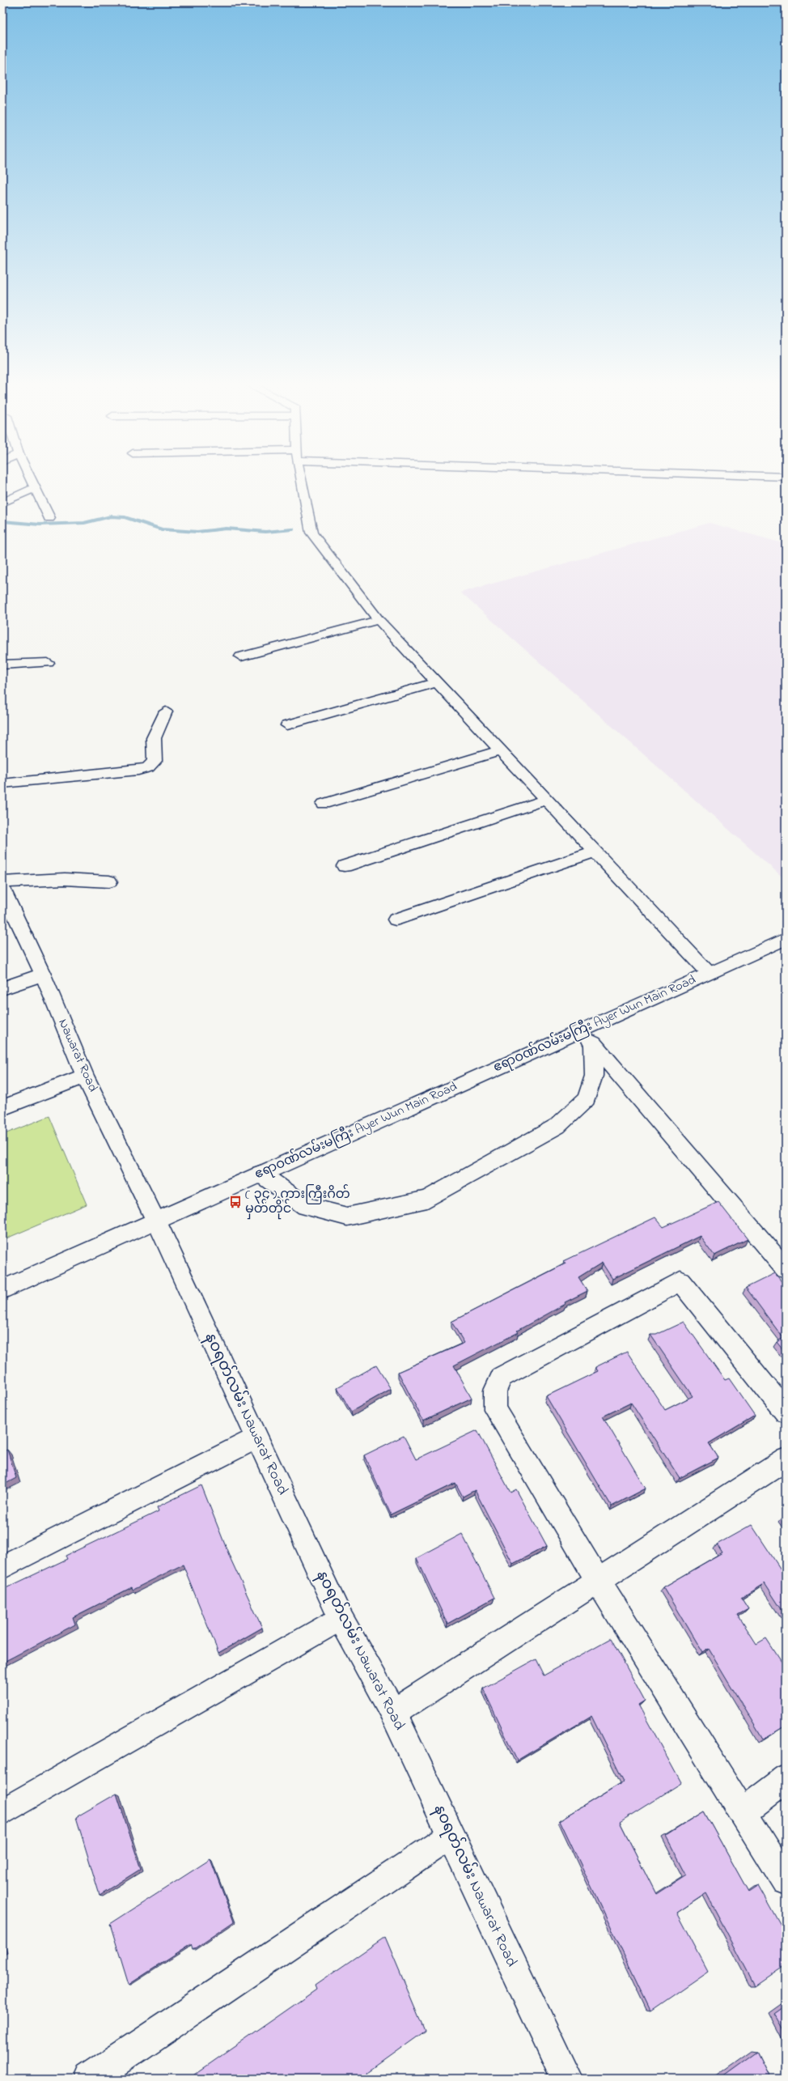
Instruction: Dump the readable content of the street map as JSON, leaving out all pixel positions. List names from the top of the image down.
{
  "streets": {
    "street": ["ဧရာဝဏ်လမ်းမကြီး Ayer Wun Main Road", "Nawarat Road", "နဝရတ်လမ်း Nawarat Road"]
  },
  "crossings": [
    ["ဧရာဝဏ်လမ်းမကြီး Ayer Wun Main Road", "Nawarat Road"],
    ["ဧရာဝဏ်လမ်းမကြီး Ayer Wun Main Road", "နဝရတ်လမ်း Nawarat Road"],
    ["Nawarat Road", "နဝရတ်လမ်း Nawarat Road"]
  ],
  "places": {
    "bus stop": ["( ၃၄ ) ကားကြီးဂိတ် မှတ်တိုင်"]
  }
}
